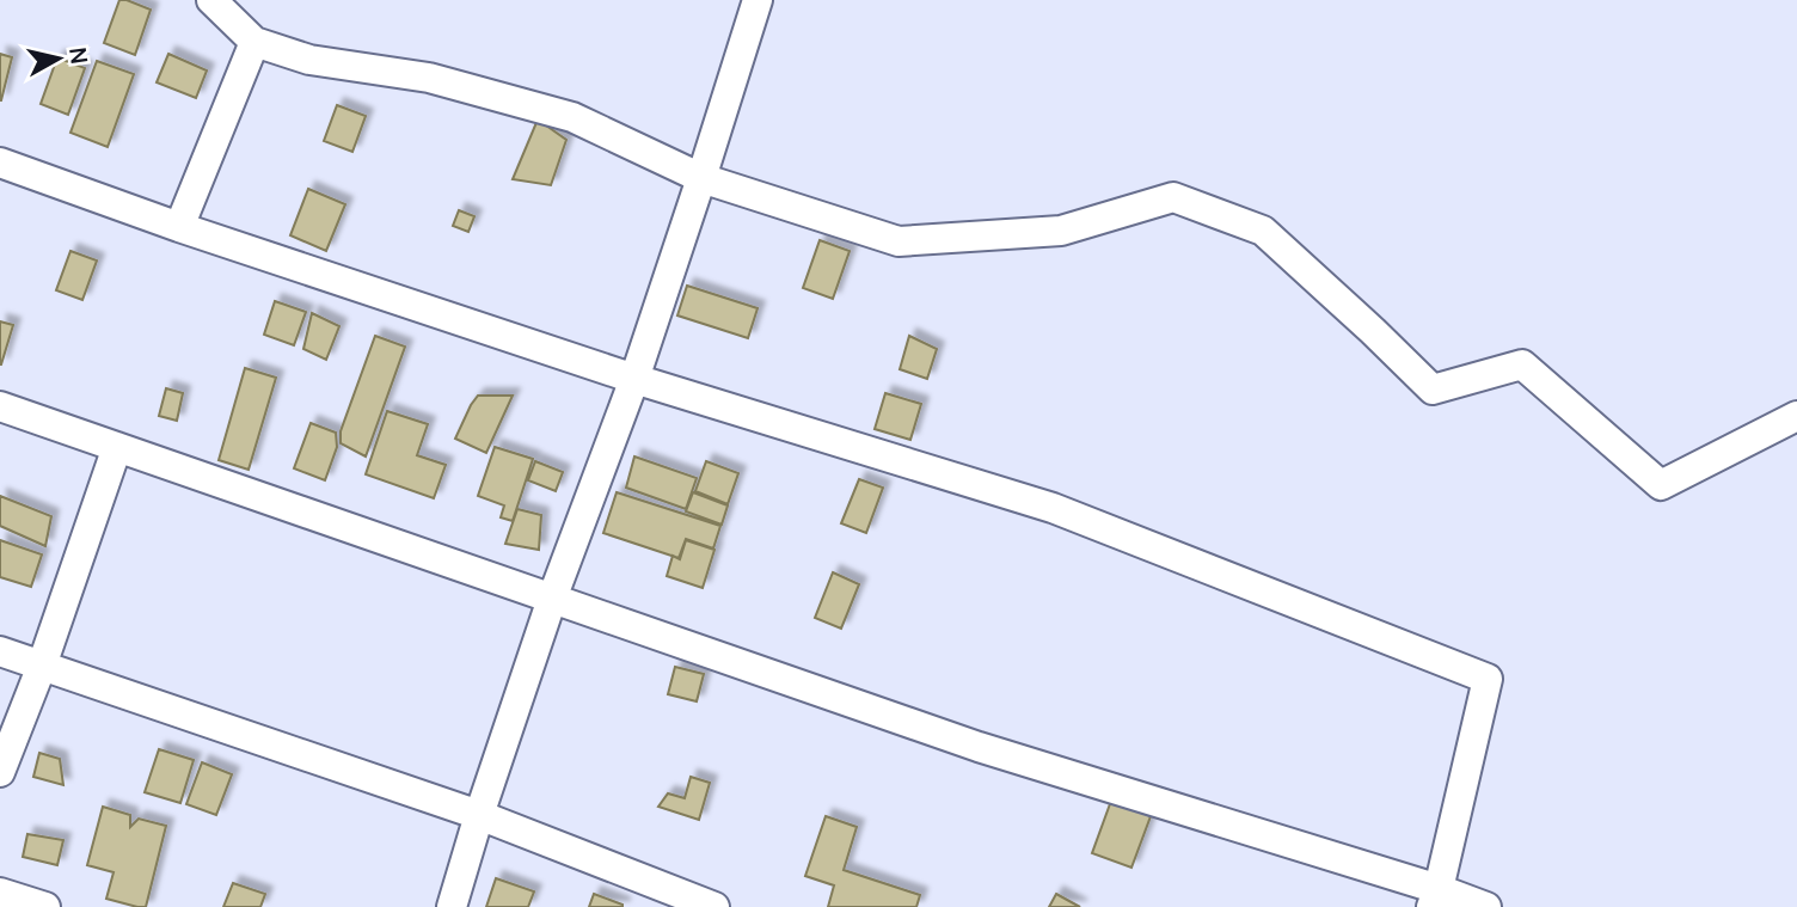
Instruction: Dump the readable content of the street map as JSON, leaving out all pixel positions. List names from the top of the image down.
{
  "north": "right"
}
